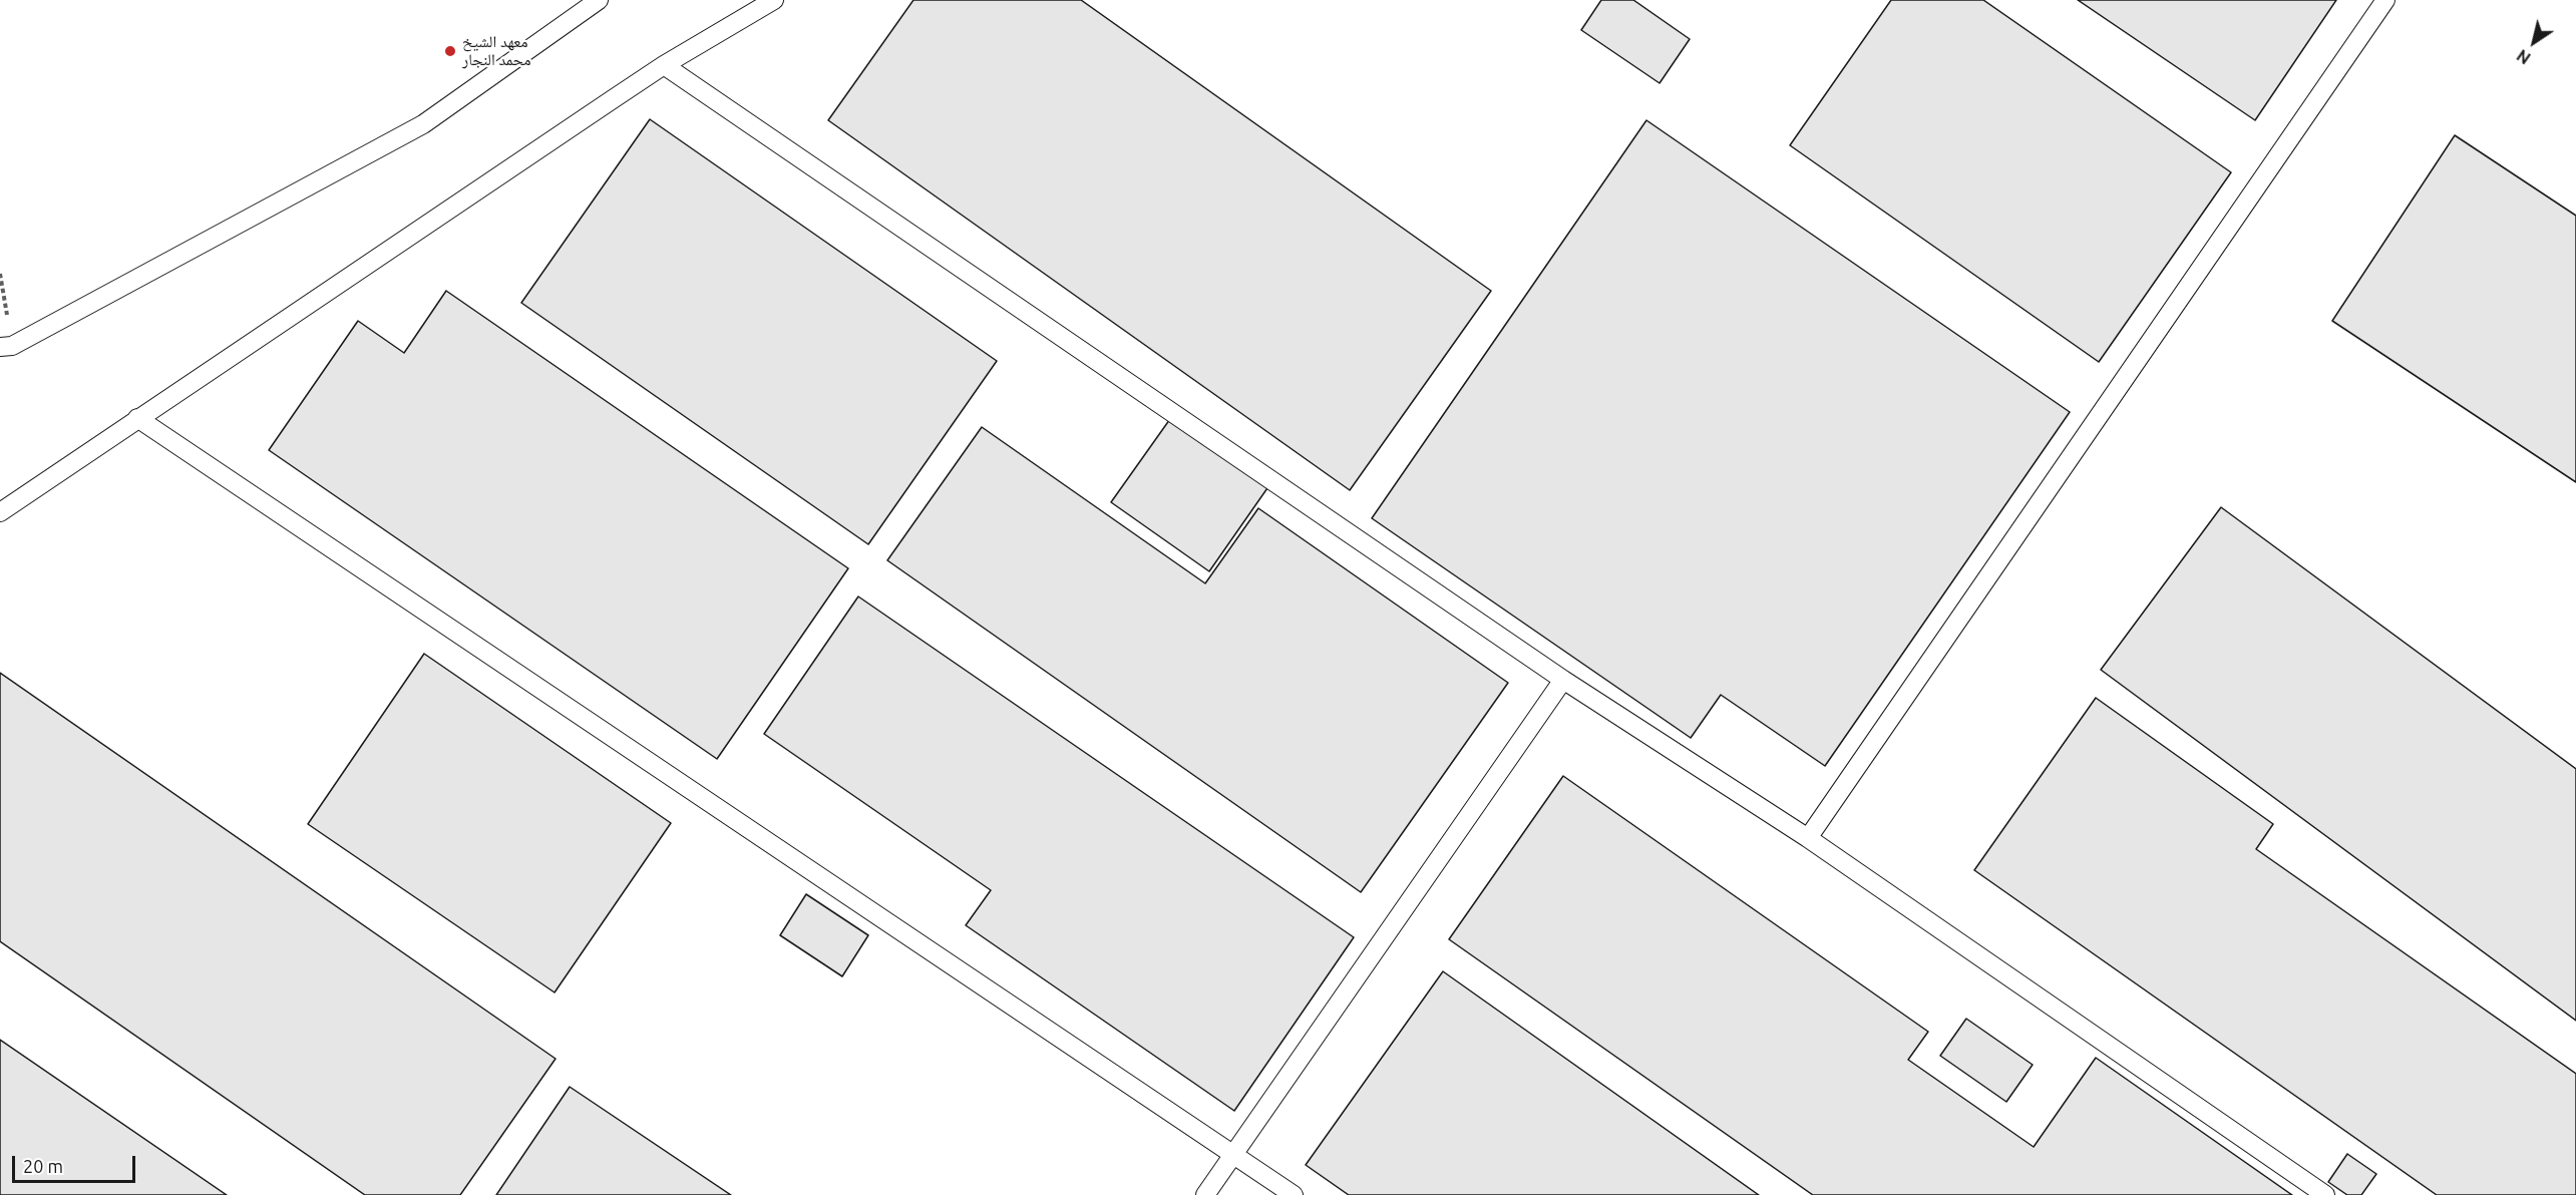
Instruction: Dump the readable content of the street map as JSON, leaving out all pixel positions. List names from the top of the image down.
{
  "places": ["معهد الشيخ محمد النجار"],
  "scale_bar": "20 m",
  "north": "bottom left"
}
